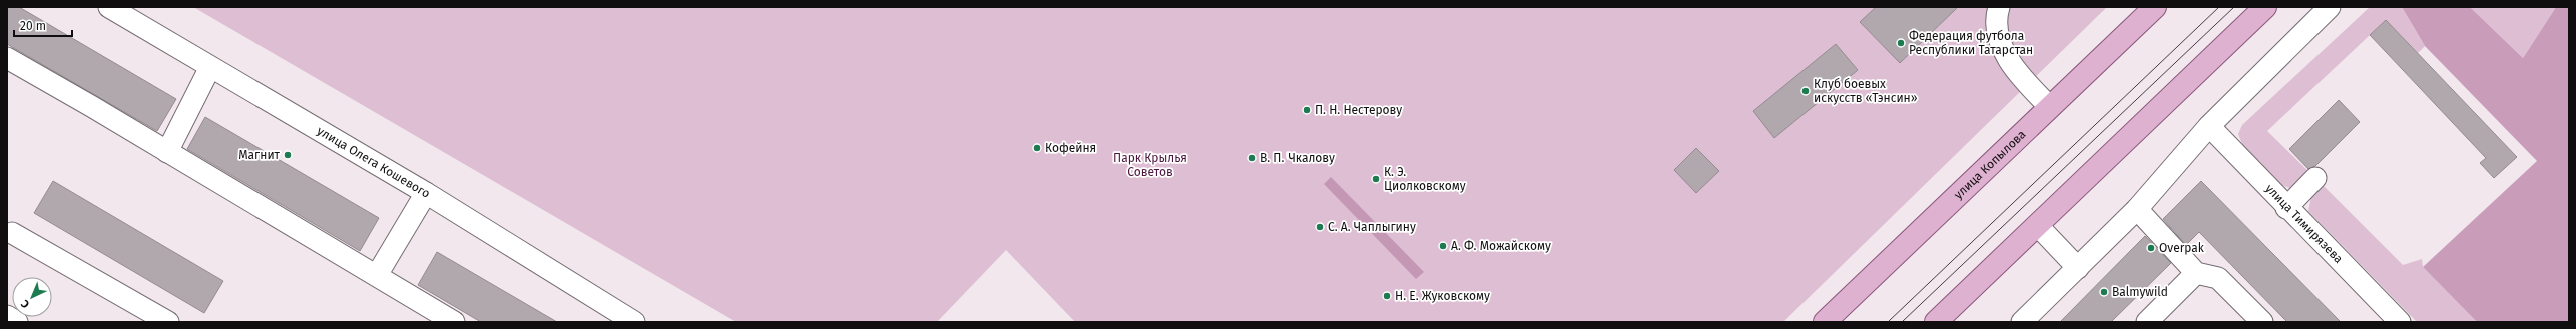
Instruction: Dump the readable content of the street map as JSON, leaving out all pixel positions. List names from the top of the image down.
{
  "streets": {
    "main road": ["улица Копылова"],
    "street": ["улица Олега Кошевого", "улица Тимирязева"]
  },
  "parks": ["Парк Крылья Советов"],
  "places": [
    "Федерация футбола Республики Татарстан",
    "Клуб боевых искусств «Тэнсин»",
    "П. Н. Нестерову",
    "Кофейня",
    "Магнит",
    "В. П. Чкалову",
    "К. Э. Циолковскому",
    "С. А. Чаплыгину",
    "А. Ф. Можайскому",
    "Overpak",
    "Balmywild",
    "Н. Е. Жуковскому"
  ],
  "scale_bar": "20 m",
  "north": "bottom left"
}
